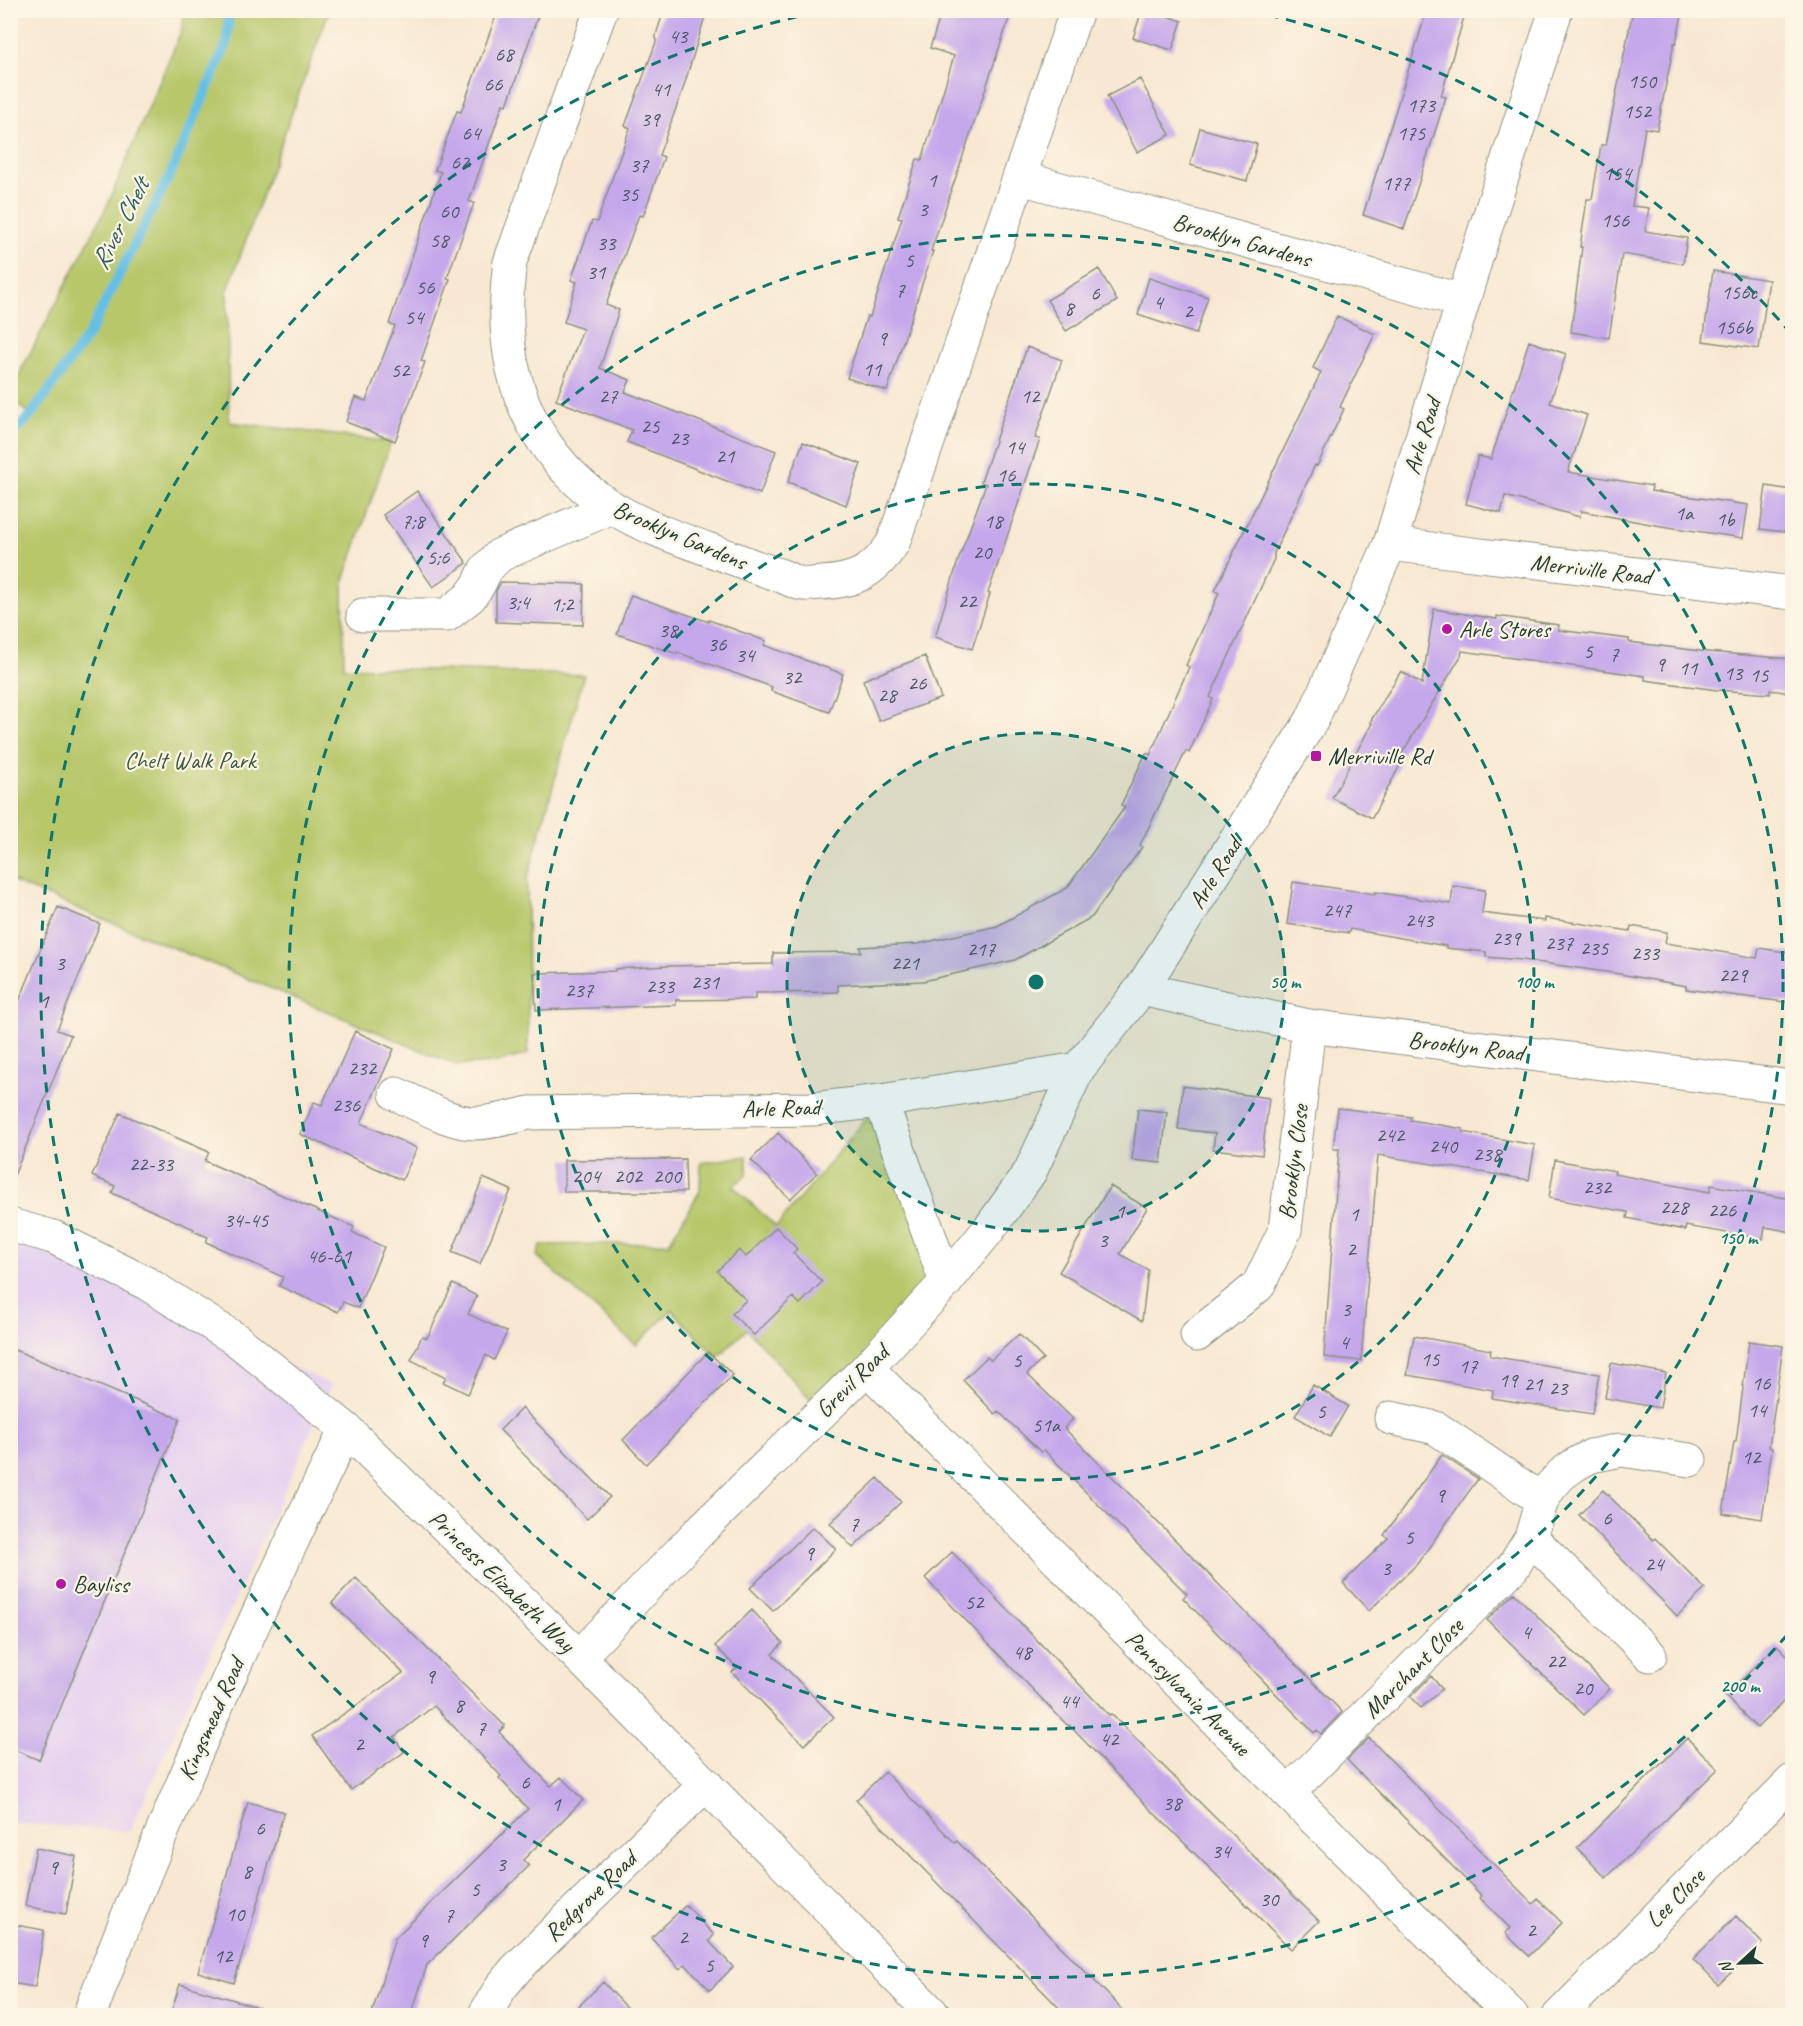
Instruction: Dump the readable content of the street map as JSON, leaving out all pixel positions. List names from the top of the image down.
{
  "streets": {
    "street": [
      "Brooklyn Gardens",
      "Arle Road",
      "Merriville Road",
      "Brooklyn Road",
      "Brooklyn Close",
      "Grevil Road",
      "Princess Elizabeth Way",
      "Marchant Close",
      "Pennsylvania Avenue",
      "Kingsmead Road",
      "Redgrove Road",
      "Lee Close"
    ]
  },
  "crossings": [
    ["Brooklyn Gardens", "Arle Road"],
    ["Arle Road", "Merriville Road"],
    ["Arle Road", "Brooklyn Road"],
    ["Arle Road", "Grevil Road"],
    ["Brooklyn Road", "Brooklyn Close"],
    ["Grevil Road", "Princess Elizabeth Way"],
    ["Grevil Road", "Pennsylvania Avenue"],
    ["Princess Elizabeth Way", "Kingsmead Road"],
    ["Princess Elizabeth Way", "Redgrove Road"],
    ["Marchant Close", "Pennsylvania Avenue"]
  ],
  "water": ["River Chelt"],
  "parks": ["Chelt Walk Park"],
  "places": {
    "other": ["Arle Stores", "Bayliss"],
    "transit": ["Merriville Rd"]
  },
  "house_numbers": [
    "43",
    "68",
    "150",
    "66",
    "41",
    "173",
    "152",
    "39",
    "64",
    "175",
    "62",
    "37",
    "154",
    "1",
    "177",
    "35",
    "3",
    "60",
    "156",
    "58",
    "33",
    "5",
    "31",
    "56",
    "7",
    "156c",
    "6",
    "4",
    "8",
    "2",
    "54",
    "156b",
    "9",
    "11",
    "52",
    "27",
    "12",
    "25",
    "23",
    "14",
    "21",
    "16",
    "1a",
    "1b",
    "7;8",
    "18",
    "20",
    "5;6",
    "22",
    "3;4",
    "1;2",
    "38",
    "36",
    "5",
    "7",
    "34",
    "9",
    "11",
    "13",
    "15",
    "32",
    "26",
    "28",
    "247",
    "243",
    "239",
    "237",
    "235",
    "217",
    "233",
    "3",
    "221",
    "229",
    "231",
    "233",
    "237",
    "1",
    "232",
    "236",
    "242",
    "240",
    "238",
    "22-33",
    "204",
    "202",
    "200",
    "232",
    "228",
    "226",
    "1",
    "1",
    "34-45",
    "3",
    "2",
    "46-61",
    "3",
    "4",
    "15",
    "5",
    "17",
    "19",
    "16",
    "21",
    "23",
    "14",
    "5",
    "51a",
    "12",
    "9",
    "6",
    "7",
    "5",
    "9",
    "24",
    "3",
    "52",
    "4",
    "48",
    "22",
    "9",
    "20",
    "44",
    "8",
    "7",
    "42",
    "2",
    "6",
    "38",
    "1",
    "6",
    "34",
    "3",
    "9",
    "8",
    "5",
    "30",
    "10",
    "7",
    "2",
    "2",
    "9",
    "12",
    "5"
  ],
  "north": "left",
  "rings": [
    "50 m",
    "100 m",
    "150 m",
    "200 m"
  ]
}
